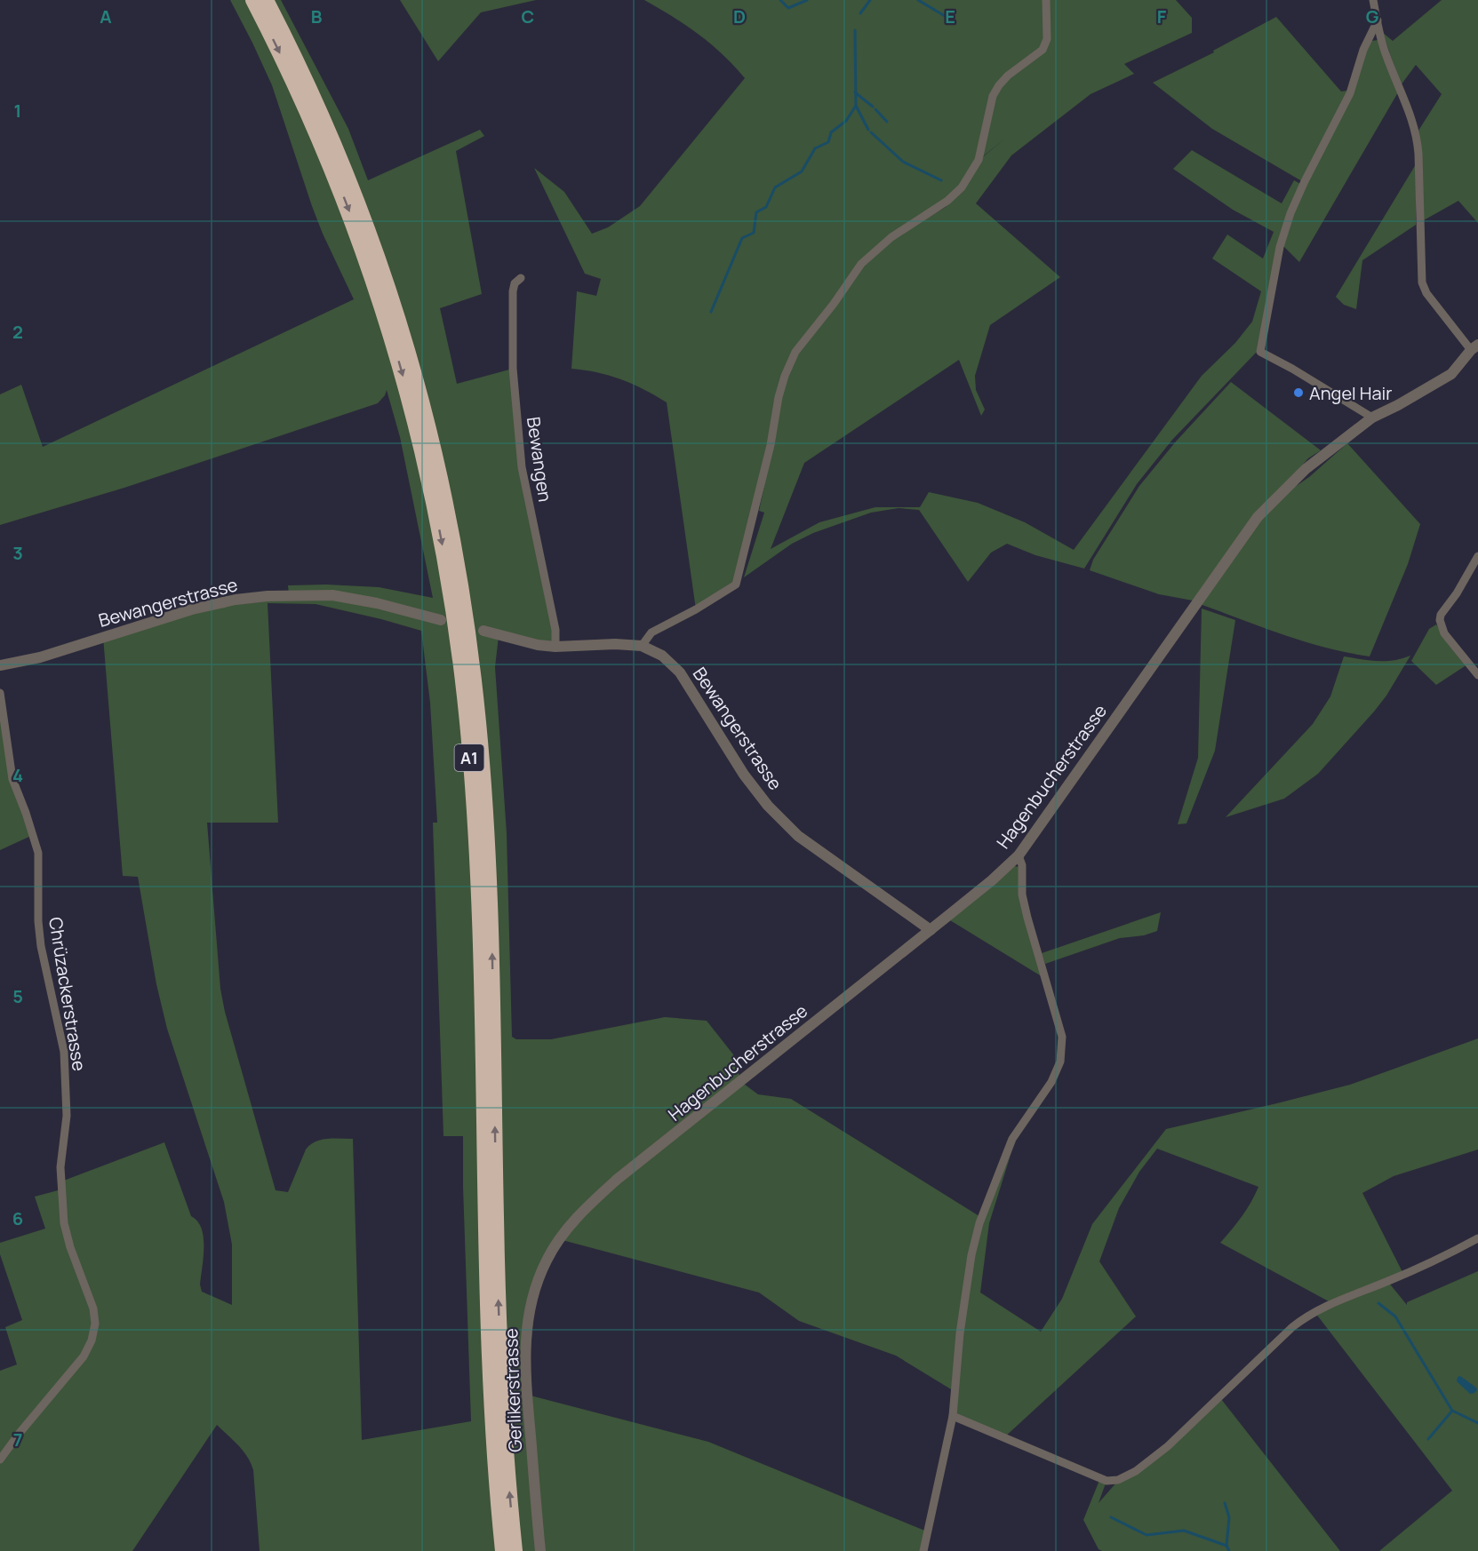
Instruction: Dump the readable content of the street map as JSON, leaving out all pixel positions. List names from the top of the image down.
{
  "streets": {
    "highway": ["A1"],
    "street": [
      "Bewangen",
      "Bewangerstrasse",
      "Hagenbucherstrasse",
      "Chrüzackerstrasse",
      "Gerlikerstrasse"
    ]
  },
  "crossings": [
    ["Bewangen", "Bewangerstrasse"],
    ["Bewangerstrasse", "Hagenbucherstrasse"],
    ["Hagenbucherstrasse", "Gerlikerstrasse"]
  ],
  "places": ["Angel Hair"],
  "grid": {
    "columns": [
      "A",
      "B",
      "C",
      "D",
      "E",
      "F",
      "G"
    ],
    "rows": [
      "1",
      "2",
      "3",
      "4",
      "5",
      "6",
      "7"
    ]
  }
}
